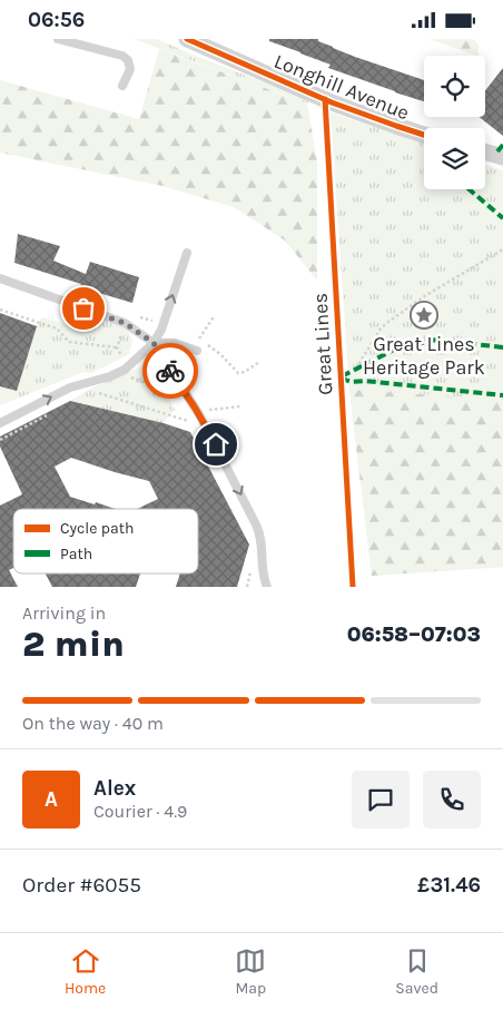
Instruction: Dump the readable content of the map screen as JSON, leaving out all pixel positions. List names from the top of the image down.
{
  "streets": {
    "street": ["Longhill Avenue"],
    "cycle path": ["Great Lines"]
  },
  "places": {
    "place": ["Great Lines Heritage Park"]
  },
  "legend": ["Cycle path", "Path"],
  "page": {
    "status": "06:56",
    "heading": ["2 min", "Arriving in", "06:58–07:03"],
    "panel": [
      "Alex",
      "Courier · 4.9",
      "Order #6055",
      "£31.46"
    ],
    "bar": "On the way · 40 m",
    "round": "A",
    "tabs": ["Home", "Map", "Saved"]
  }
}
